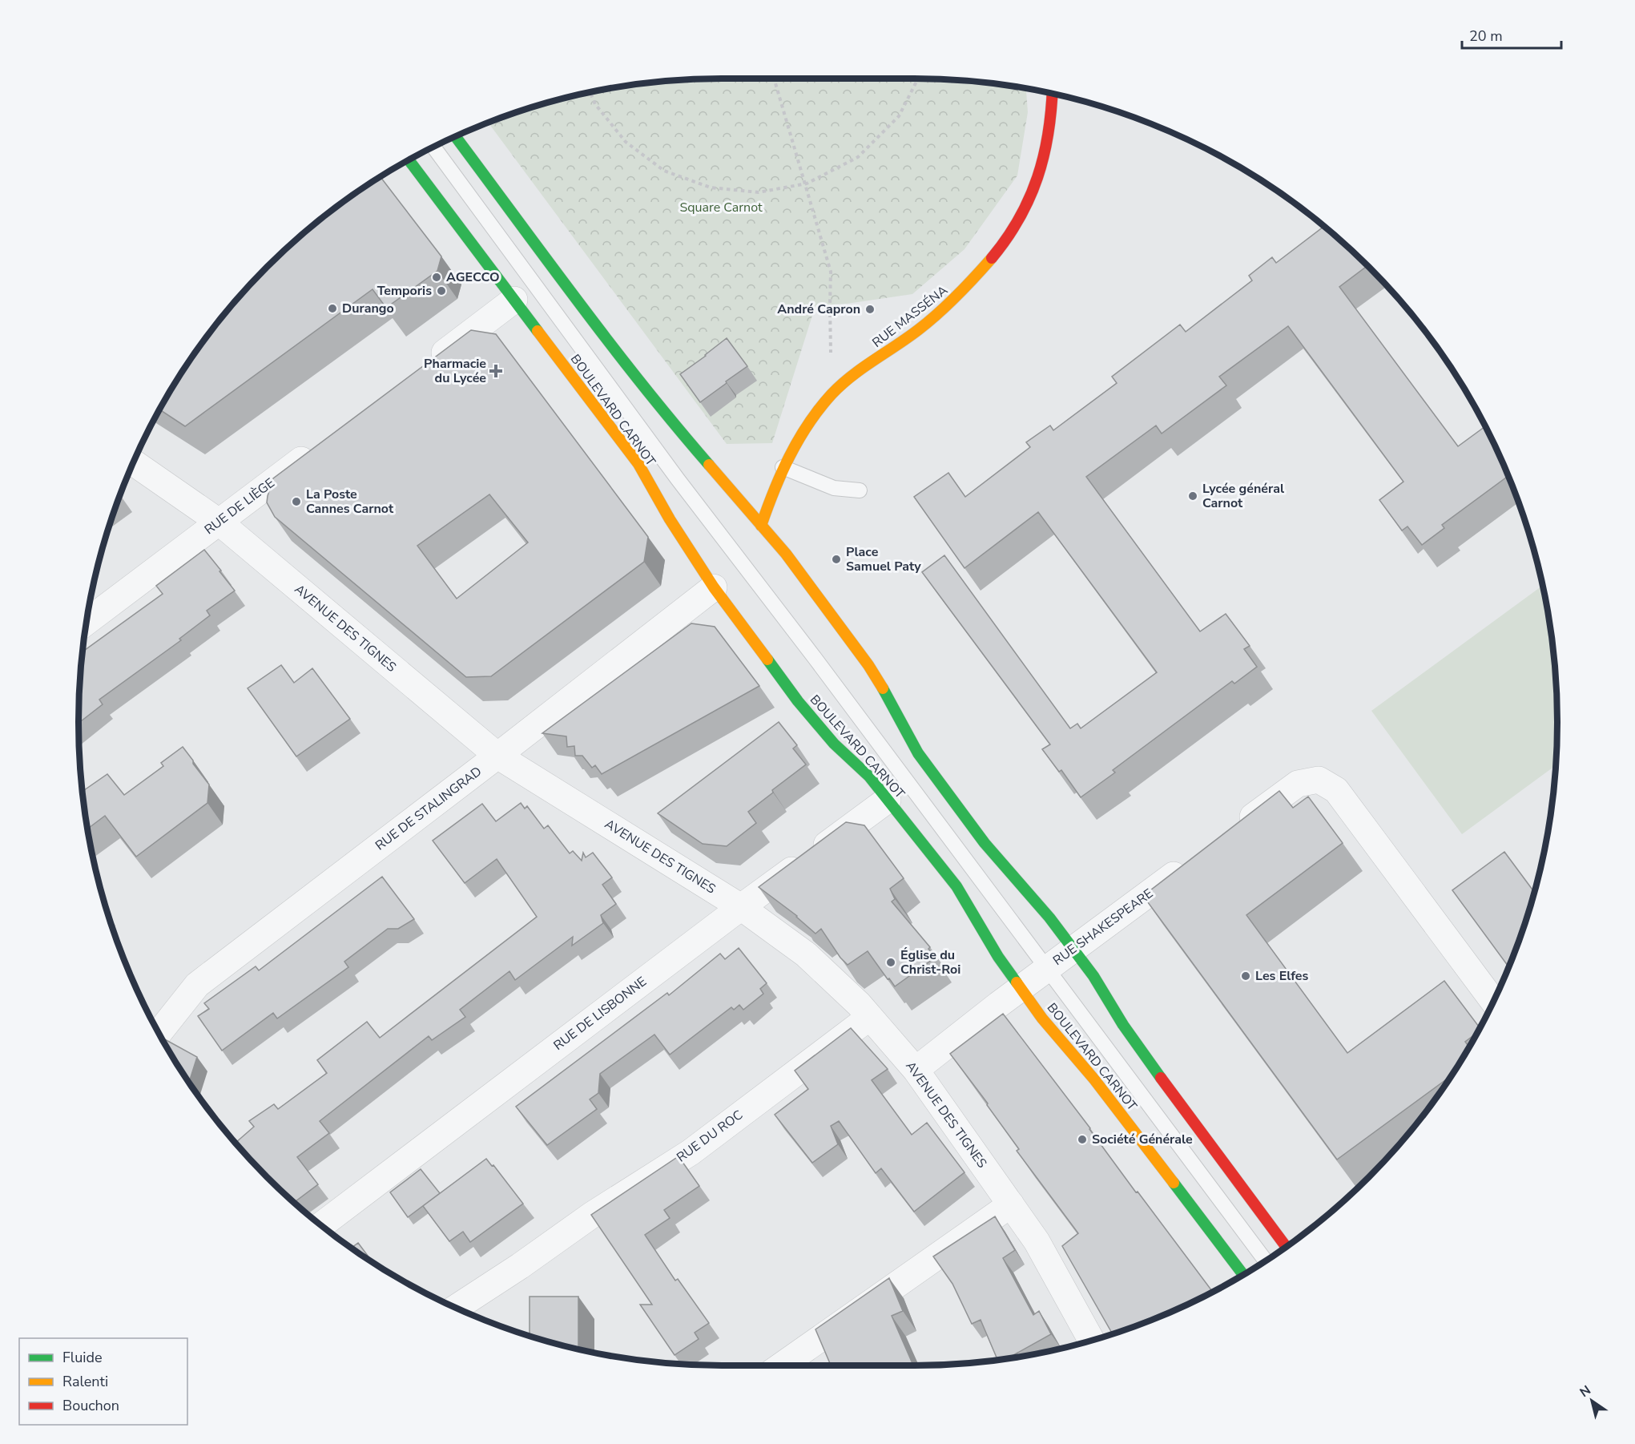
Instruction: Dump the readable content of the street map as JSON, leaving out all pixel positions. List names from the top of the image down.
{
  "streets": {
    "main road": ["RUE MASSÉNA", "BOULEVARD CARNOT"],
    "street": [
      "RUE DE LIÈGE",
      "AVENUE DES TIGNES",
      "RUE DE STALINGRAD",
      "RUE SHAKESPEARE",
      "RUE DE LISBONNE",
      "RUE DU ROC"
    ]
  },
  "crossings": [
    ["BOULEVARD CARNOT", "RUE DE STALINGRAD"],
    ["BOULEVARD CARNOT", "RUE SHAKESPEARE"],
    ["BOULEVARD CARNOT", "RUE DE LISBONNE"],
    ["RUE DE LIÈGE", "AVENUE DES TIGNES"],
    ["AVENUE DES TIGNES", "RUE DE STALINGRAD"],
    ["AVENUE DES TIGNES", "RUE SHAKESPEARE"],
    ["AVENUE DES TIGNES", "RUE DE LISBONNE"],
    ["AVENUE DES TIGNES", "RUE DU ROC"]
  ],
  "parks": ["Square Carnot"],
  "places": {
    "other": [
      "AGECCO",
      "Temporis",
      "Durango",
      "André Capron",
      "Lycée général Carnot",
      "La Poste Cannes Carnot",
      "Place Samuel Paty",
      "Église du Christ-Roi",
      "Les Elfes",
      "Société Générale"
    ],
    "health": ["Pharmacie du Lycée"]
  },
  "legend": ["Fluide", "Ralenti", "Bouchon"],
  "scale_bar": "20 m",
  "north": "top left"
}
